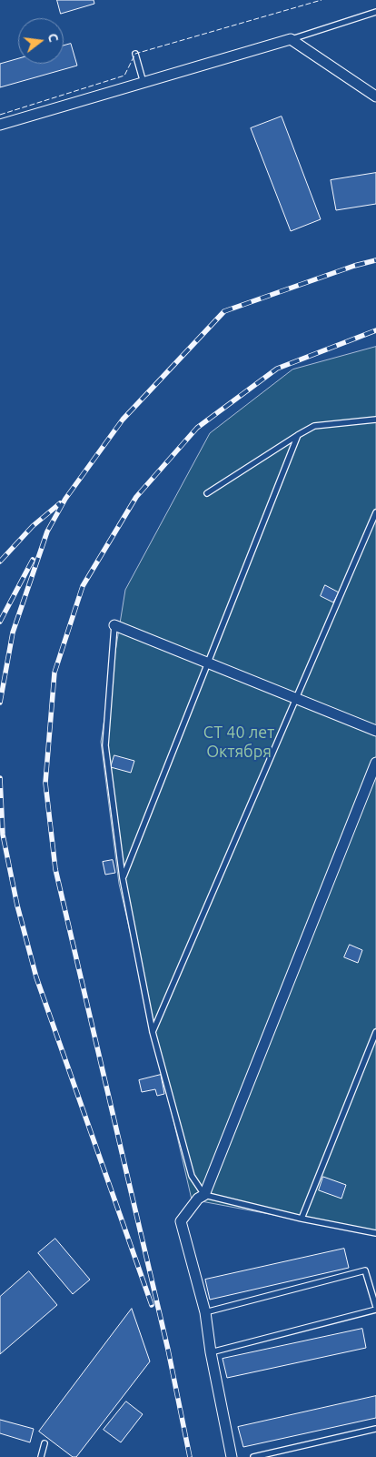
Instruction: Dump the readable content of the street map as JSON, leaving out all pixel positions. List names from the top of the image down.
{
  "parks": ["СТ 40 лет Октября"],
  "north": "right"
}
